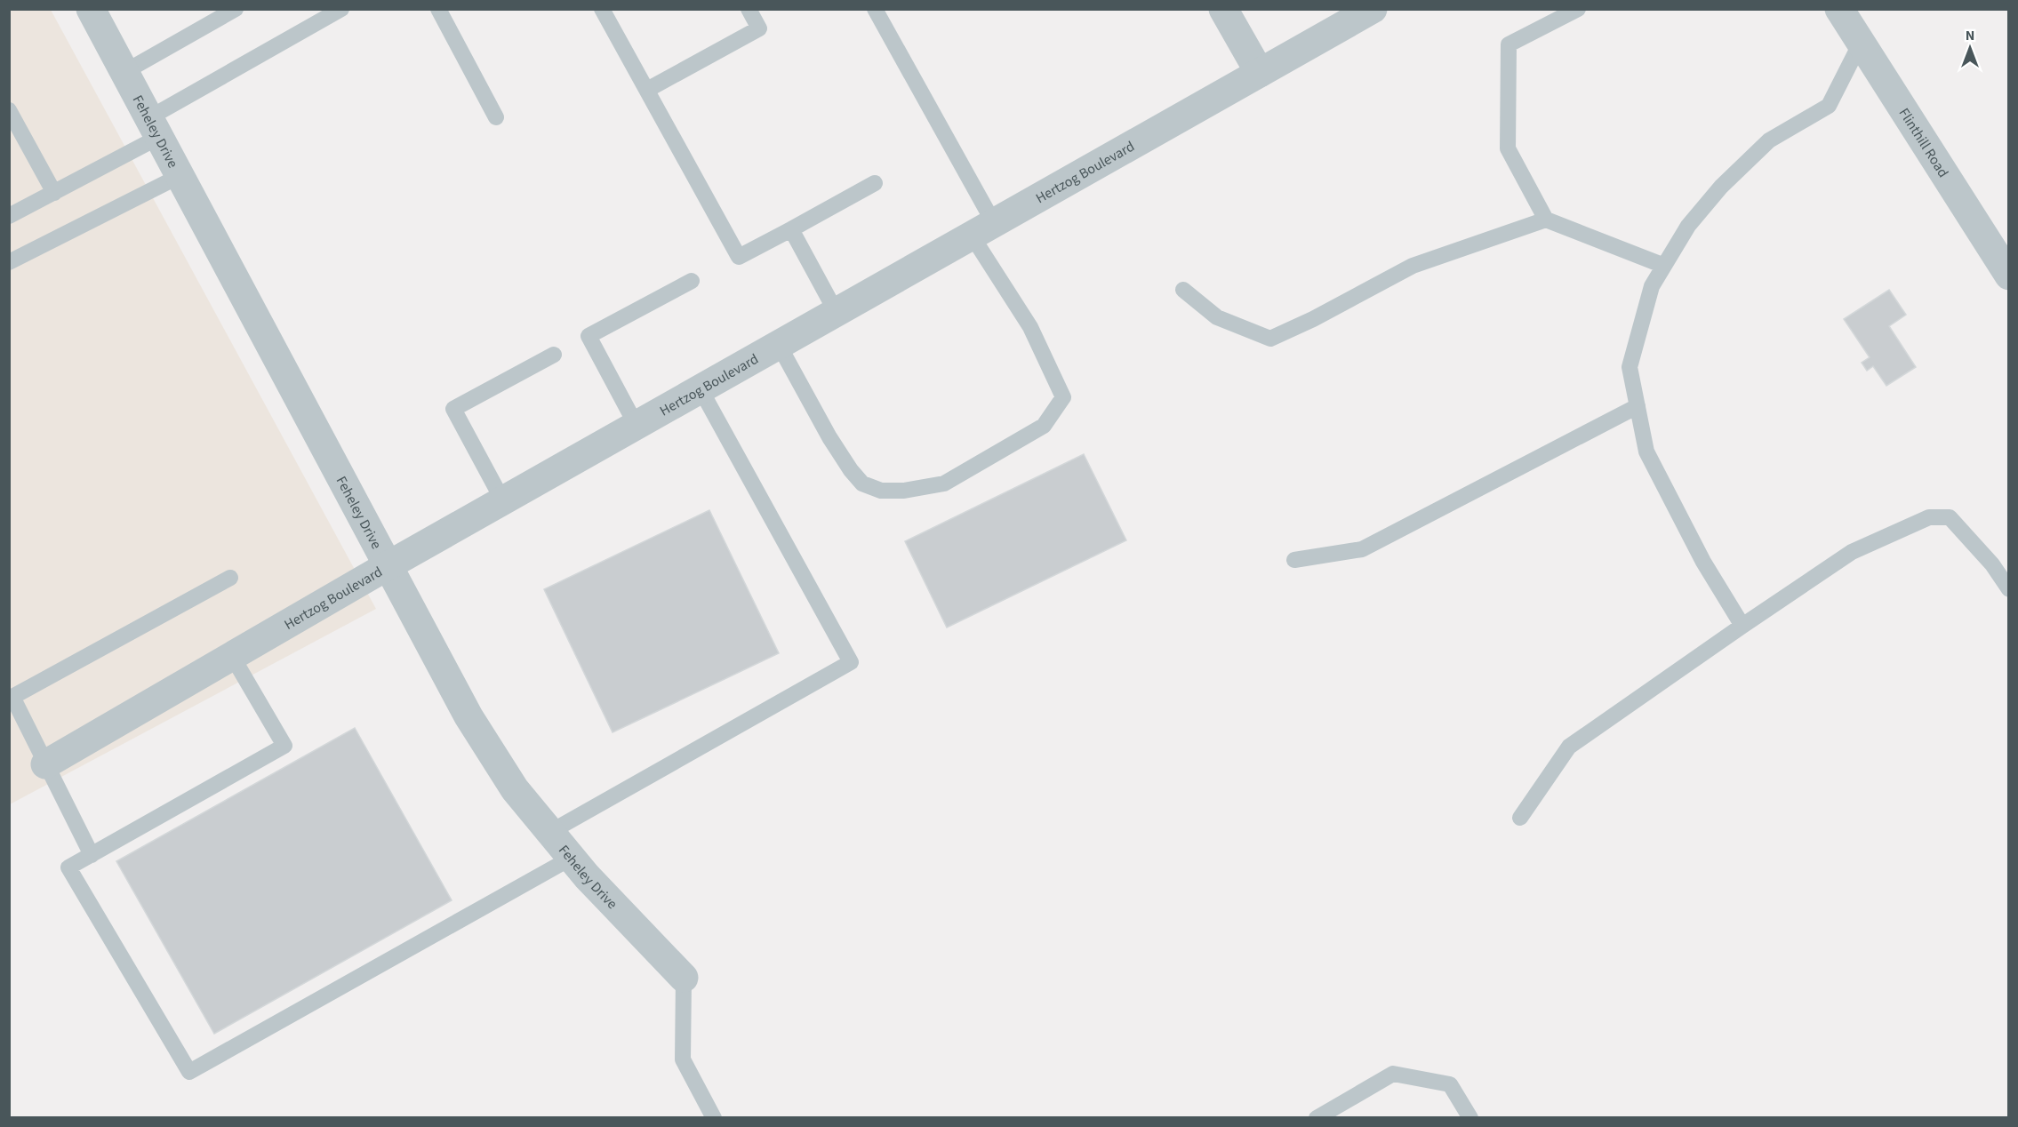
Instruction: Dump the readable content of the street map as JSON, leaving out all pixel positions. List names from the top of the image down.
{
  "streets": {
    "street": ["Feheley Drive", "Flinthill Road", "Hertzog Boulevard"]
  },
  "crossings": [
    ["Feheley Drive", "Hertzog Boulevard"]
  ],
  "north": "top"
}
